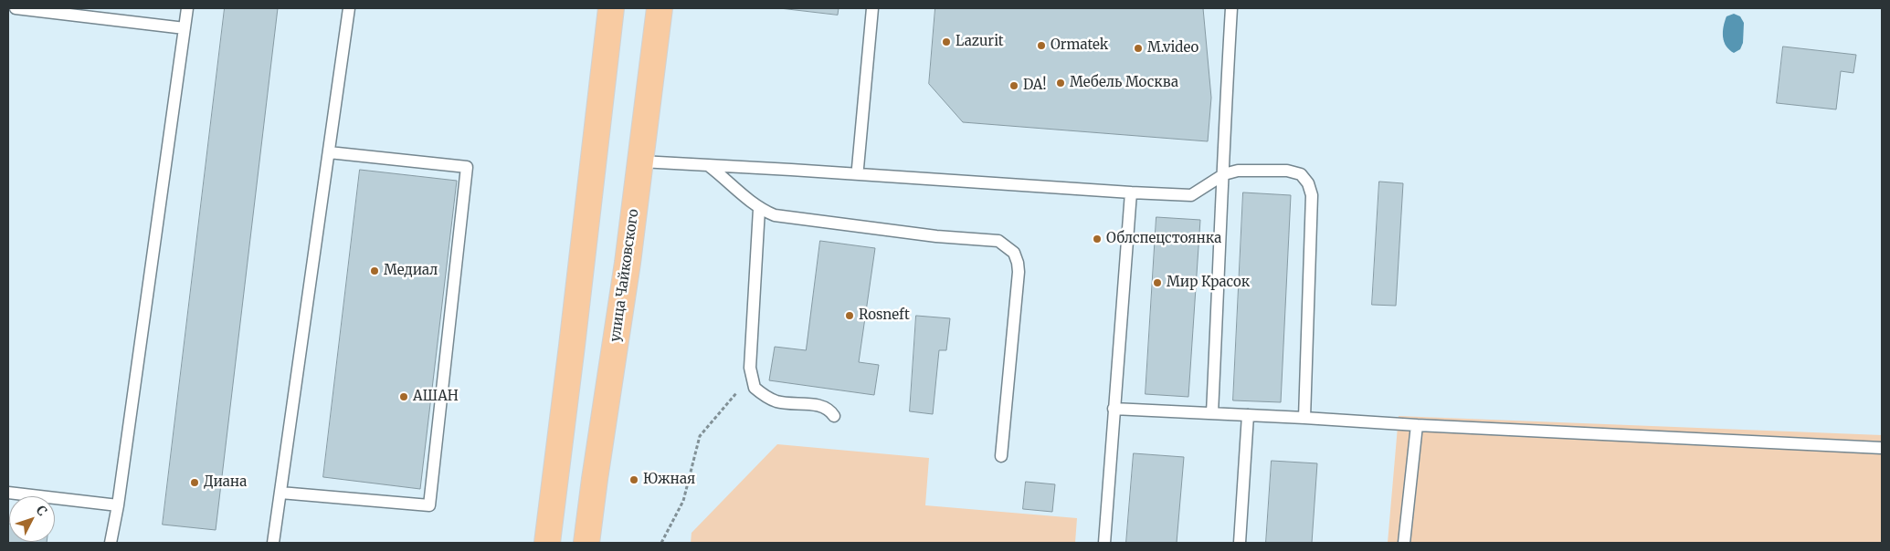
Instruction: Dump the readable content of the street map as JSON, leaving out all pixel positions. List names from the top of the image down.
{
  "streets": {
    "highway": ["улица Чайковского"]
  },
  "places": [
    "Lazurit",
    "Ormatek",
    "M.video",
    "Мебель Москва",
    "DA!",
    "Облспецстоянка",
    "Медиал",
    "Мир Красок",
    "Rosneft",
    "AШАН",
    "Южная",
    "Диана"
  ],
  "north": "top right"
}
